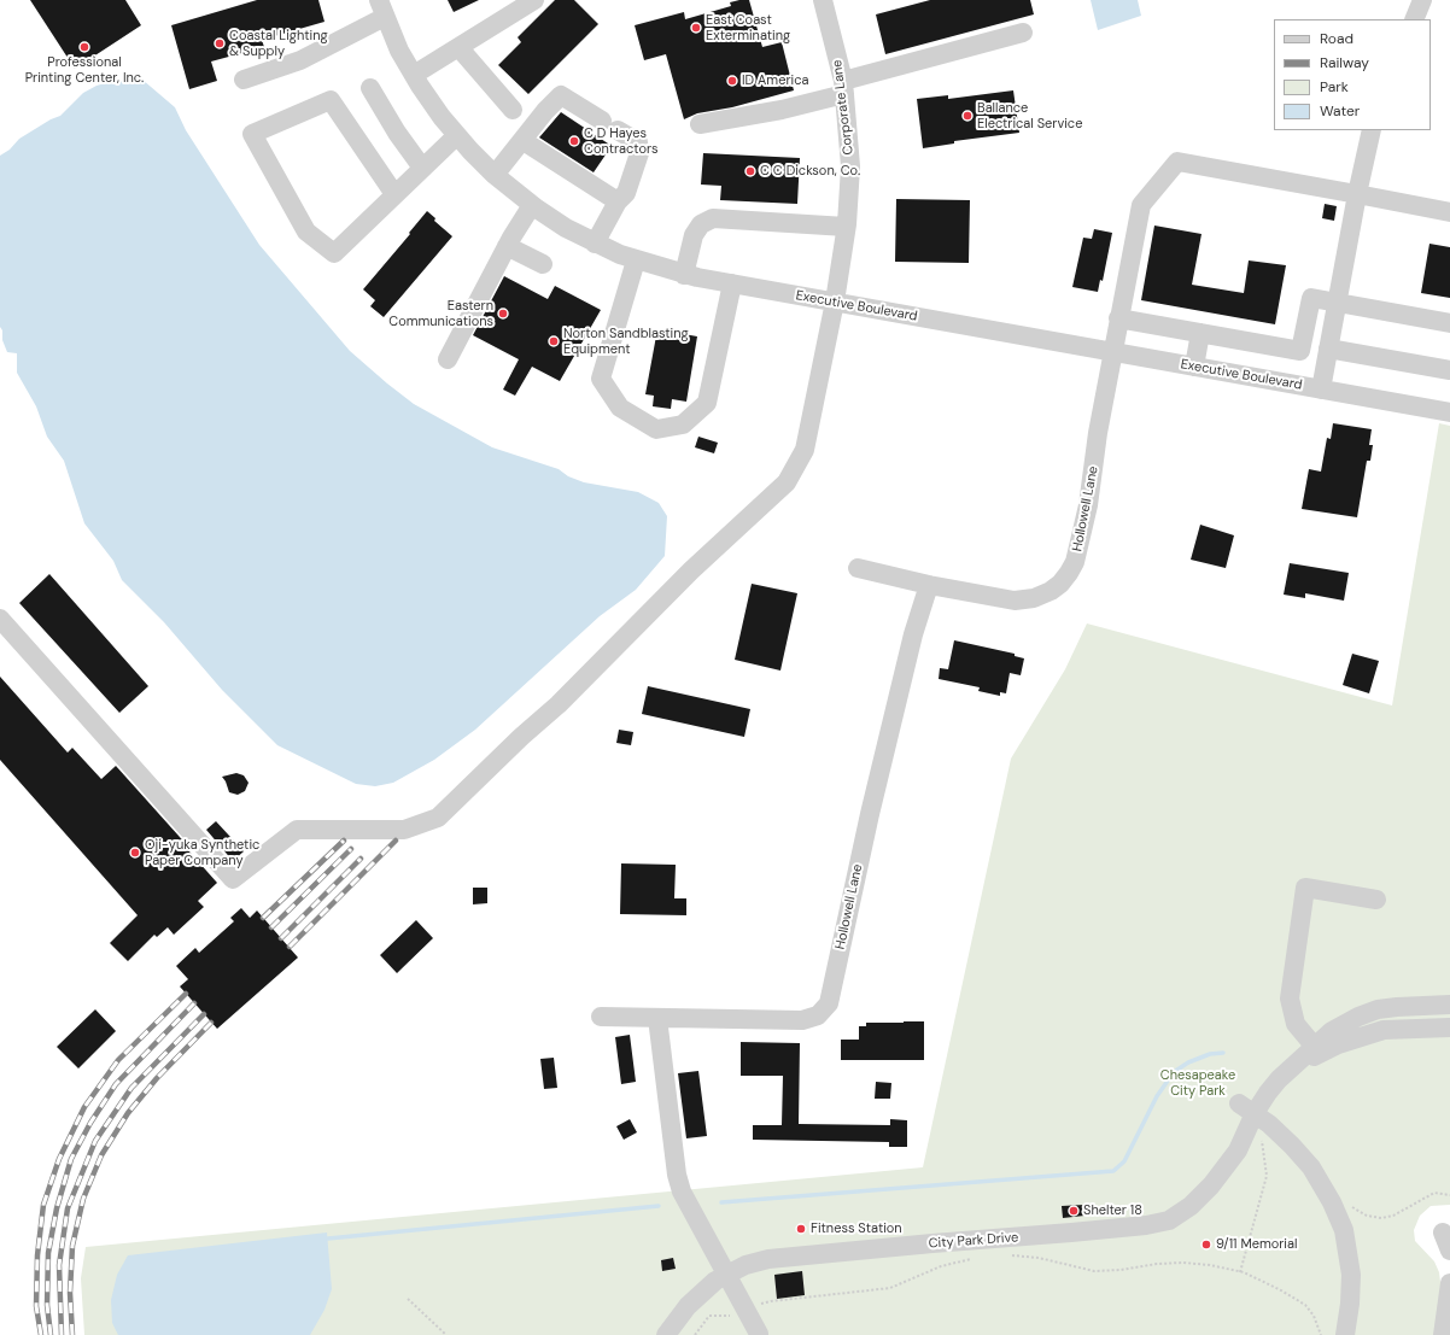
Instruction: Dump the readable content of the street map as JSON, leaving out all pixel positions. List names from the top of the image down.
{
  "streets": {
    "street": [
      "Corporate Lane",
      "Executive Boulevard",
      "Hollowell Lane",
      "City Park Drive"
    ]
  },
  "crossings": [
    ["Corporate Lane", "Executive Boulevard"],
    ["Executive Boulevard", "Hollowell Lane"]
  ],
  "parks": ["Chesapeake City Park"],
  "places": [
    "East Coast Exterminating",
    "Coastal Lighting & Supply",
    "Professional Printing Center, Inc.",
    "ID America",
    "Ballance Electrical Service",
    "C D Hayes Contractors",
    "C C Dickson, Co.",
    "Eastern Communications",
    "Norton Sandblasting Equipment",
    "Oji-yuka Synthetic Paper Company",
    "Shelter 18",
    "Fitness Station",
    "9/11 Memorial"
  ],
  "legend": [
    "Road",
    "Railway",
    "Park",
    "Water"
  ]
}
